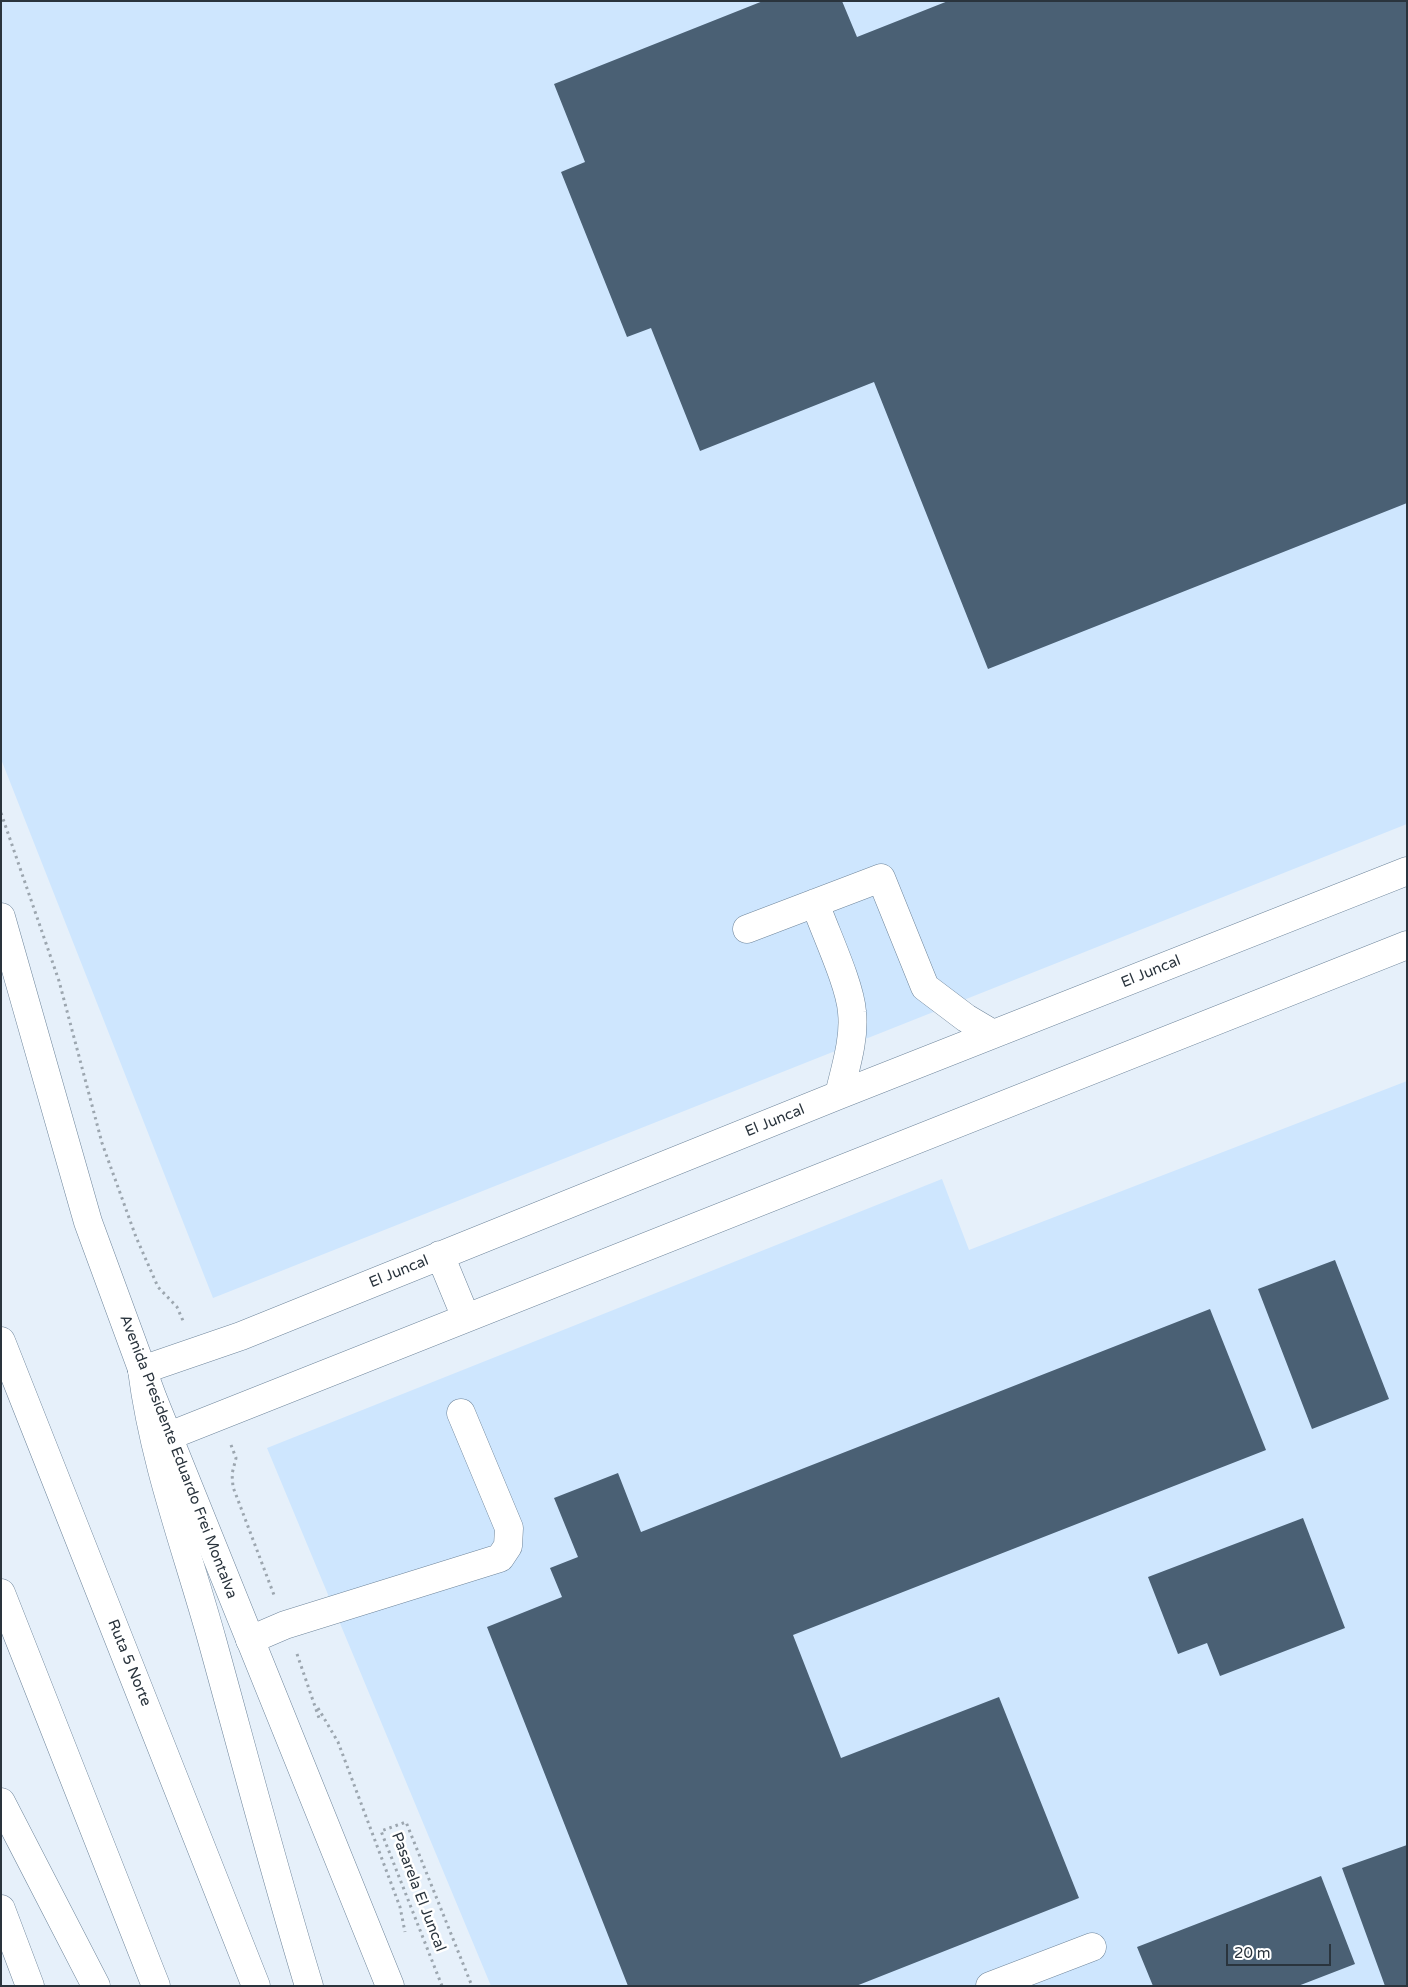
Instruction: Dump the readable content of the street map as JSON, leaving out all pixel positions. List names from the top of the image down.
{
  "streets": {
    "main road": ["El Juncal", "Avenida Presidente Eduardo Frei Montalva", "Ruta 5 Norte"],
    "path": ["Pasarela El Juncal"]
  },
  "crossings": [
    ["El Juncal", "Avenida Presidente Eduardo Frei Montalva"]
  ],
  "scale_bar": "20 m"
}
